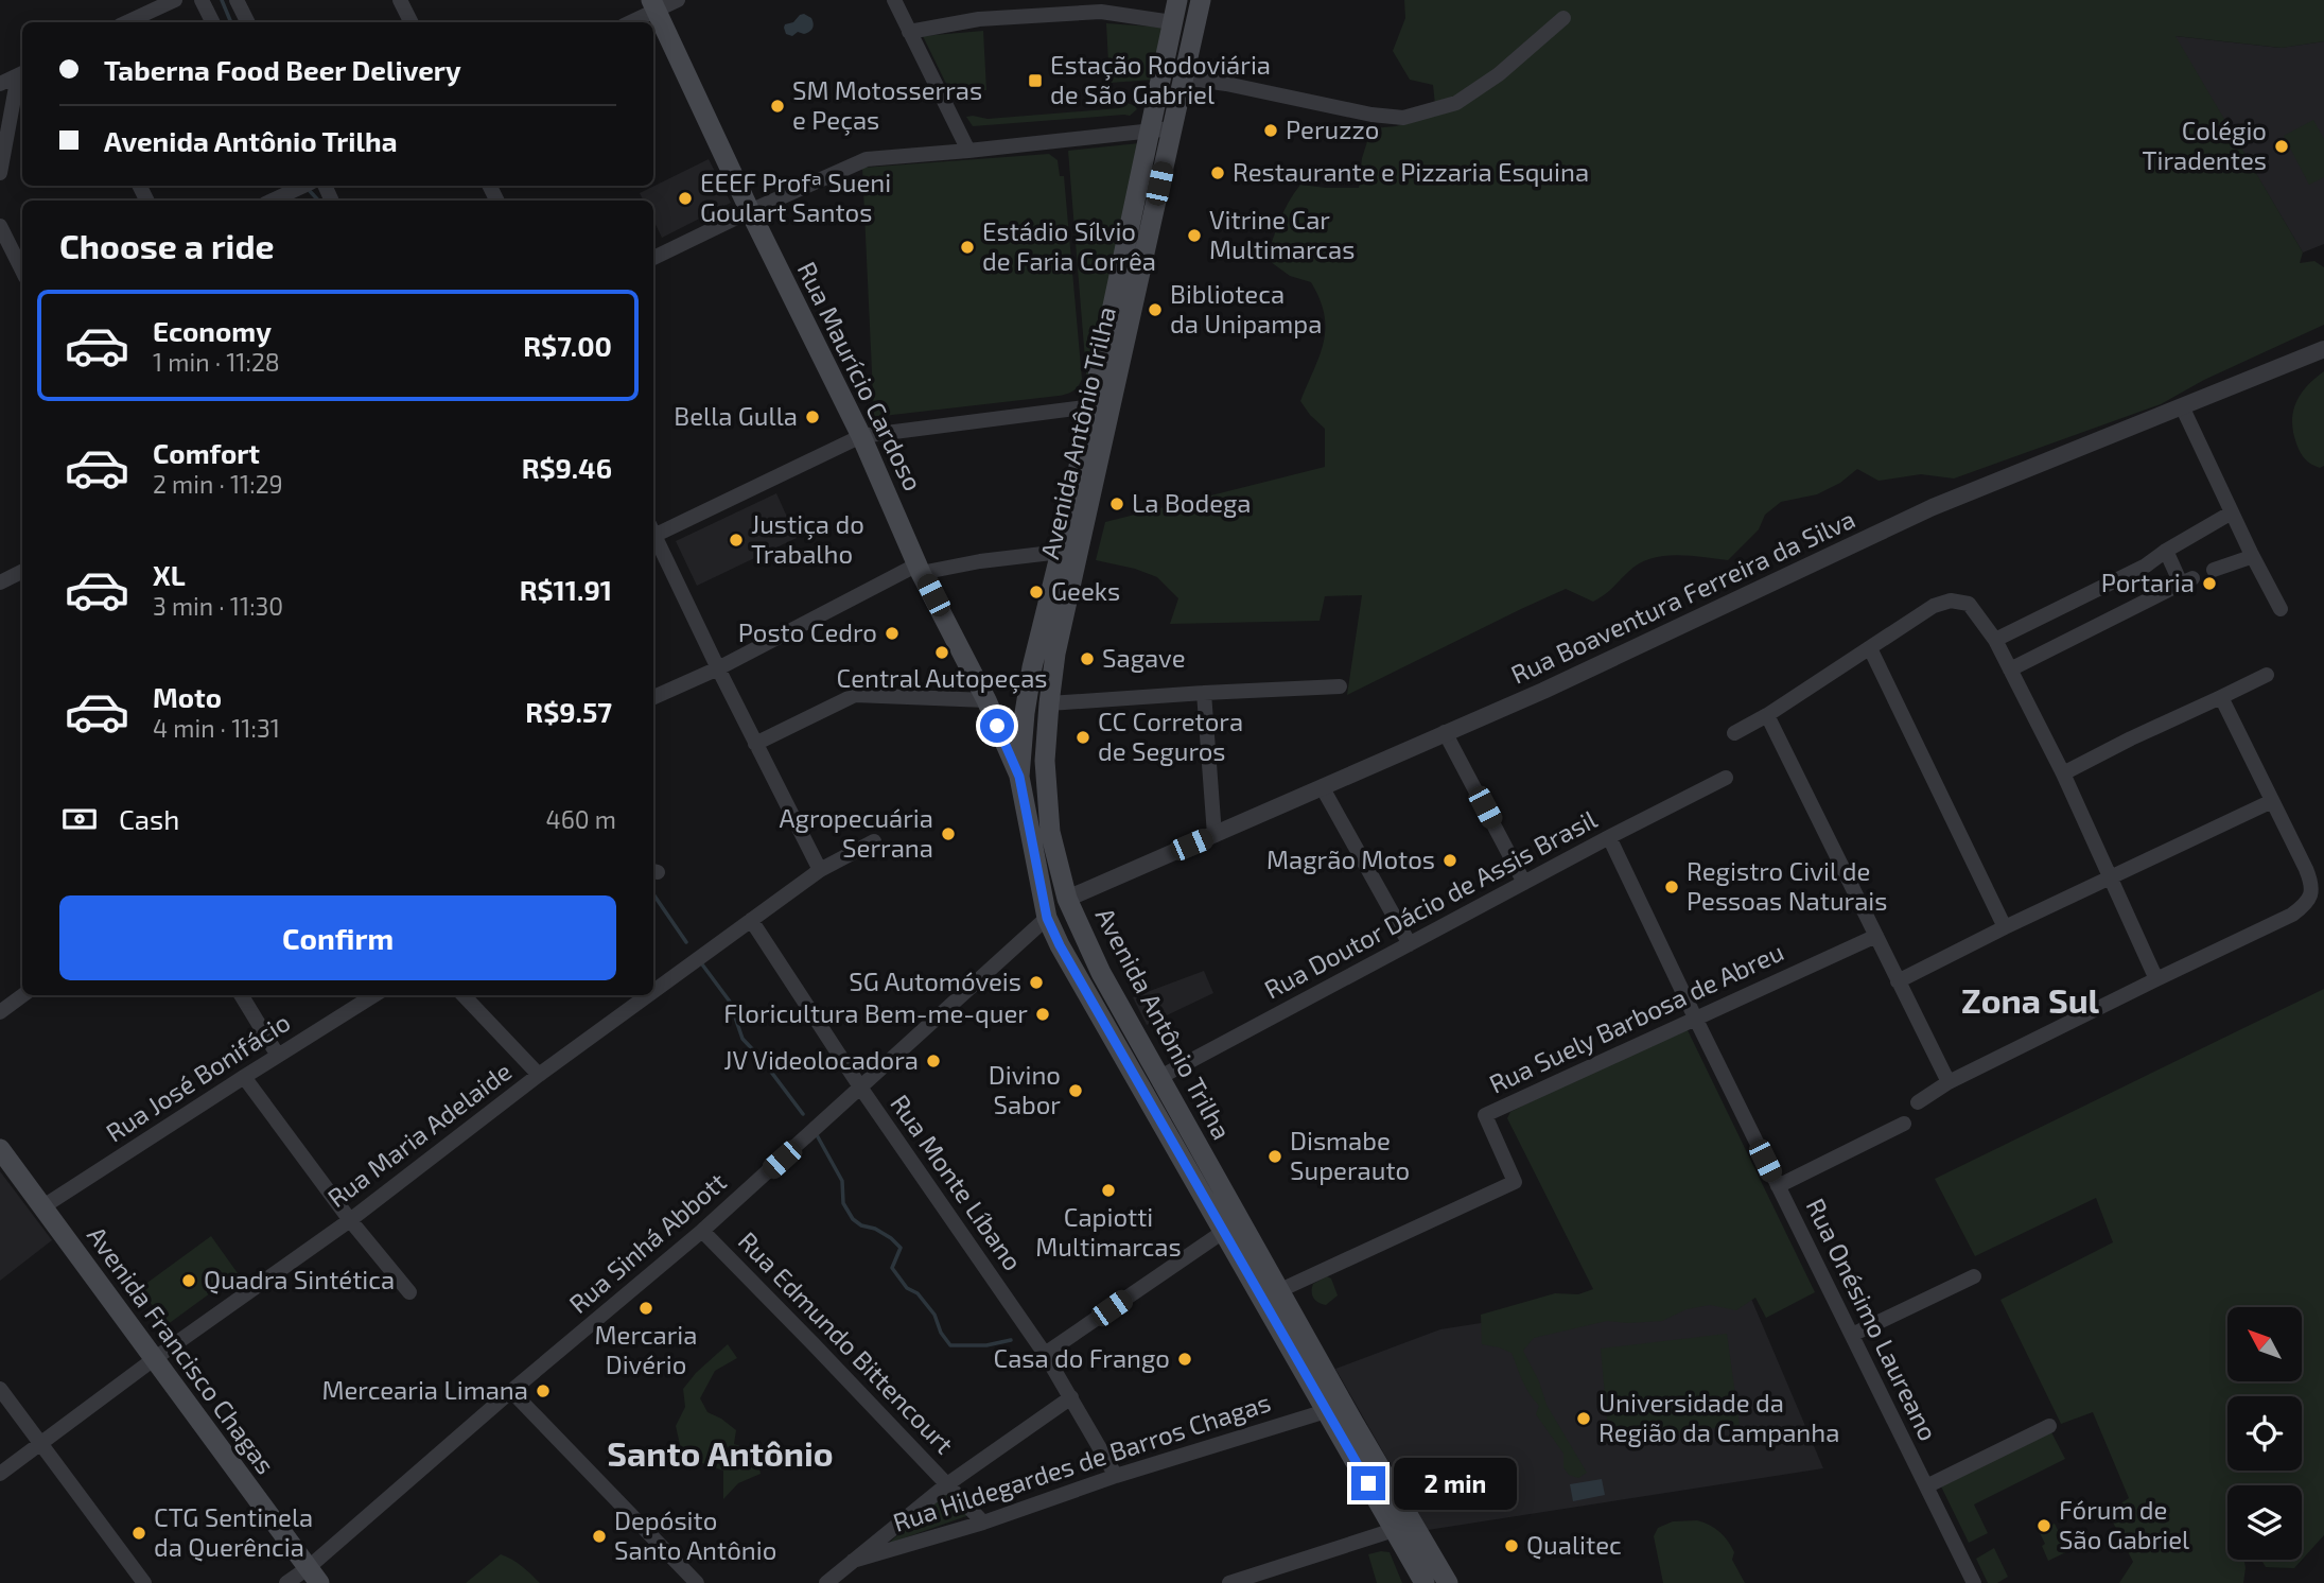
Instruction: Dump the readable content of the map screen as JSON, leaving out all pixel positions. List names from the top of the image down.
{
  "streets": {
    "main road": ["Rua Maurício Cardoso", "Avenida Antônio Trilha", "Avenida Francisco Chagas"],
    "street": [
      "Rua Boaventura Ferreira da Silva",
      "Rua Doutor Dácio de Assis Brasil",
      "Rua Suely Barbosa de Abreu",
      "Rua José Bonifácio",
      "Rua Maria Adelaide",
      "Rua Monte Líbano",
      "Rua Sinhá Abbott",
      "Rua Onésimo Laureano",
      "Rua Edmundo Bittencourt",
      "Rua Hildegardes de Barros Chagas"
    ]
  },
  "crossings": [
    ["Rua Maurício Cardoso", "Avenida Antônio Trilha"],
    ["Avenida Antônio Trilha", "Rua Boaventura Ferreira da Silva"],
    ["Avenida Antônio Trilha", "Rua Doutor Dácio de Assis Brasil"],
    ["Avenida Antônio Trilha", "Rua Suely Barbosa de Abreu"],
    ["Avenida Antônio Trilha", "Rua Sinhá Abbott"],
    ["Avenida Antônio Trilha", "Rua Hildegardes de Barros Chagas"],
    ["Rua Doutor Dácio de Assis Brasil", "Rua Onésimo Laureano"],
    ["Rua Suely Barbosa de Abreu", "Rua Onésimo Laureano"],
    ["Rua José Bonifácio", "Avenida Francisco Chagas"],
    ["Rua Maria Adelaide", "Rua Monte Líbano"],
    ["Rua Maria Adelaide", "Avenida Francisco Chagas"],
    ["Rua Monte Líbano", "Rua Sinhá Abbott"],
    ["Rua Monte Líbano", "Rua Hildegardes de Barros Chagas"],
    ["Rua Sinhá Abbott", "Rua Edmundo Bittencourt"],
    ["Rua Sinhá Abbott", "Avenida Francisco Chagas"],
    ["Rua Edmundo Bittencourt", "Rua Hildegardes de Barros Chagas"]
  ],
  "districts": ["Zona Sul", "Santo Antônio"],
  "places": {
    "transit": ["Estação Rodoviária de São Gabriel"],
    "other": [
      "SM Motosserras e Peças",
      "Peruzzo",
      "Colégio Tiradentes",
      "Restaurante e Pizzaria Esquina",
      "EEEF Profª Sueni Goulart Santos",
      "Vitrine Car Multimarcas",
      "Estádio Sílvio de Faria Corrêa",
      "Biblioteca da Unipampa",
      "Bella Gulla",
      "La Bodega",
      "Justiça do Trabalho",
      "Portaria",
      "Geeks",
      "Posto Cedro",
      "Central Autopeças",
      "Sagave",
      "CC Corretora de Seguros",
      "Agropecuária Serrana",
      "Magrão Motos",
      "Registro Civil de Pessoas Naturais",
      "SG Automóveis",
      "Floricultura Bem-me-quer",
      "JV Videolocadora",
      "Divino Sabor",
      "Dismabe Superauto",
      "Capiotti Multimarcas",
      "Quadra Sintética",
      "Mercaria Divério",
      "Casa do Frango",
      "Mercearia Limana",
      "Universidade da Região da Campanha",
      "Fórum de São Gabriel",
      "CTG Sentinela da Querência",
      "Depósito Santo Antônio",
      "Qualitec"
    ]
  },
  "north": "top left",
  "page": {
    "banner": ["Taberna Food Beer Delivery", "Avenida Antônio Trilha"],
    "heading": "Choose a ride",
    "list": [
      {
        "name": "Economy",
        "note": "1 min · 11:28",
        "value": "R$7.00"
      },
      {
        "name": "Comfort",
        "note": "2 min · 11:29",
        "value": "R$9.46"
      },
      {
        "name": "XL",
        "note": "3 min · 11:30",
        "value": "R$11.91"
      },
      {
        "name": "Moto",
        "note": "4 min · 11:31",
        "value": "R$9.57"
      }
    ],
    "pay": ["Cash", "460 m"],
    "buttons": "Confirm",
    "bubble": "2 min"
  }
}
